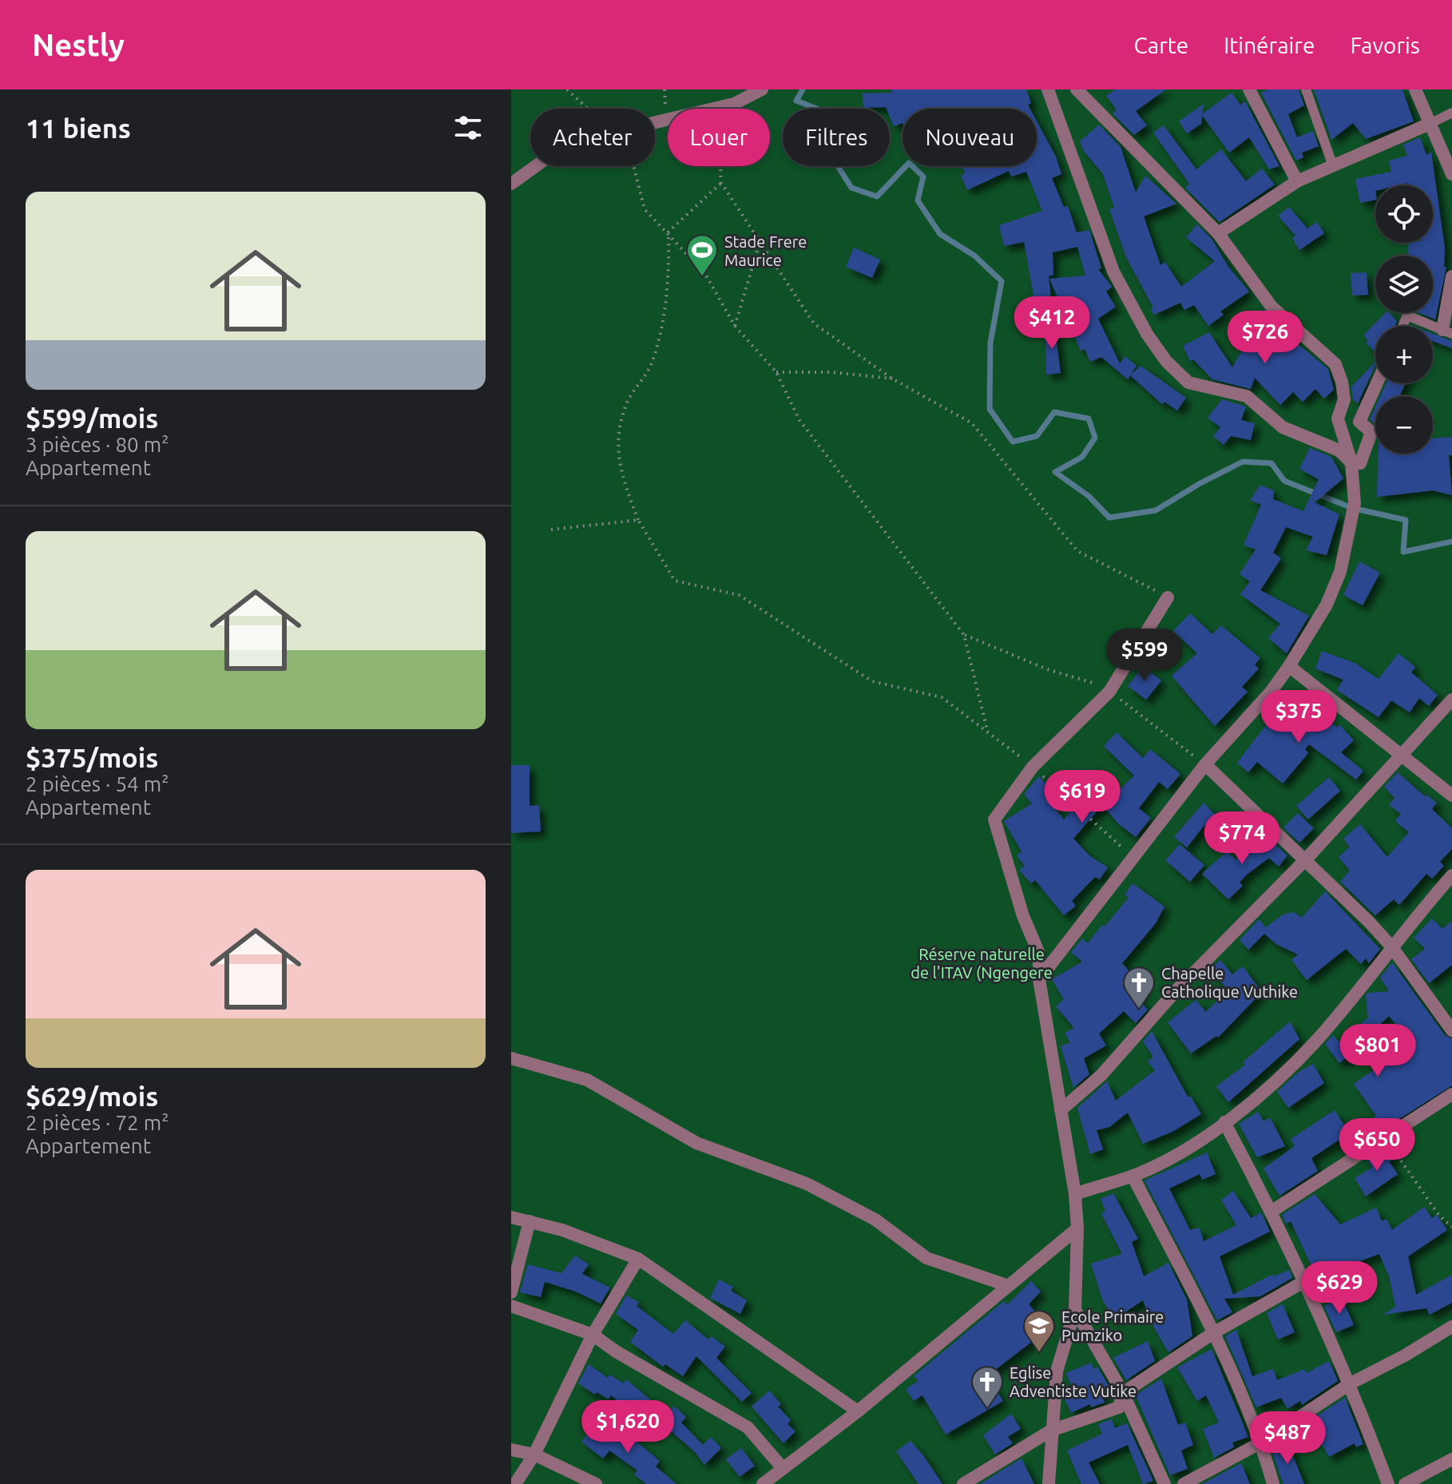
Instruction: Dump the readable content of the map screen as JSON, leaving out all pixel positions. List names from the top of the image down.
{
  "parks": ["Réserve naturelle de l'ITAV (Ngengere"],
  "places": {
    "sports": ["Stade Frere Maurice"],
    "church": ["Chapelle Catholique Vuthike", "Eglise Adventiste Vutike"],
    "school or university": ["Ecole Primaire Pumziko"]
  },
  "page": {
    "header": "Nestly",
    "nav": ["Carte", "Itinéraire", "Favoris"],
    "heading": "11 biens",
    "chip": [
      "Acheter",
      "Louer",
      "Filtres",
      "Nouveau"
    ],
    "list": [
      {
        "name": "$599/mois",
        "note": "3 pièces · 80 m² · Appartement"
      },
      {
        "name": "$375/mois",
        "note": "2 pièces · 54 m² · Appartement"
      },
      {
        "name": "$629/mois",
        "note": "2 pièces · 72 m² · Appartement"
      }
    ],
    "map_buttons": ["+", "−"],
    "price": [
      "$412",
      "$726",
      "$599",
      "$375",
      "$619",
      "$774",
      "$801",
      "$650",
      "$629",
      "$1,620",
      "$487"
    ]
  }
}
